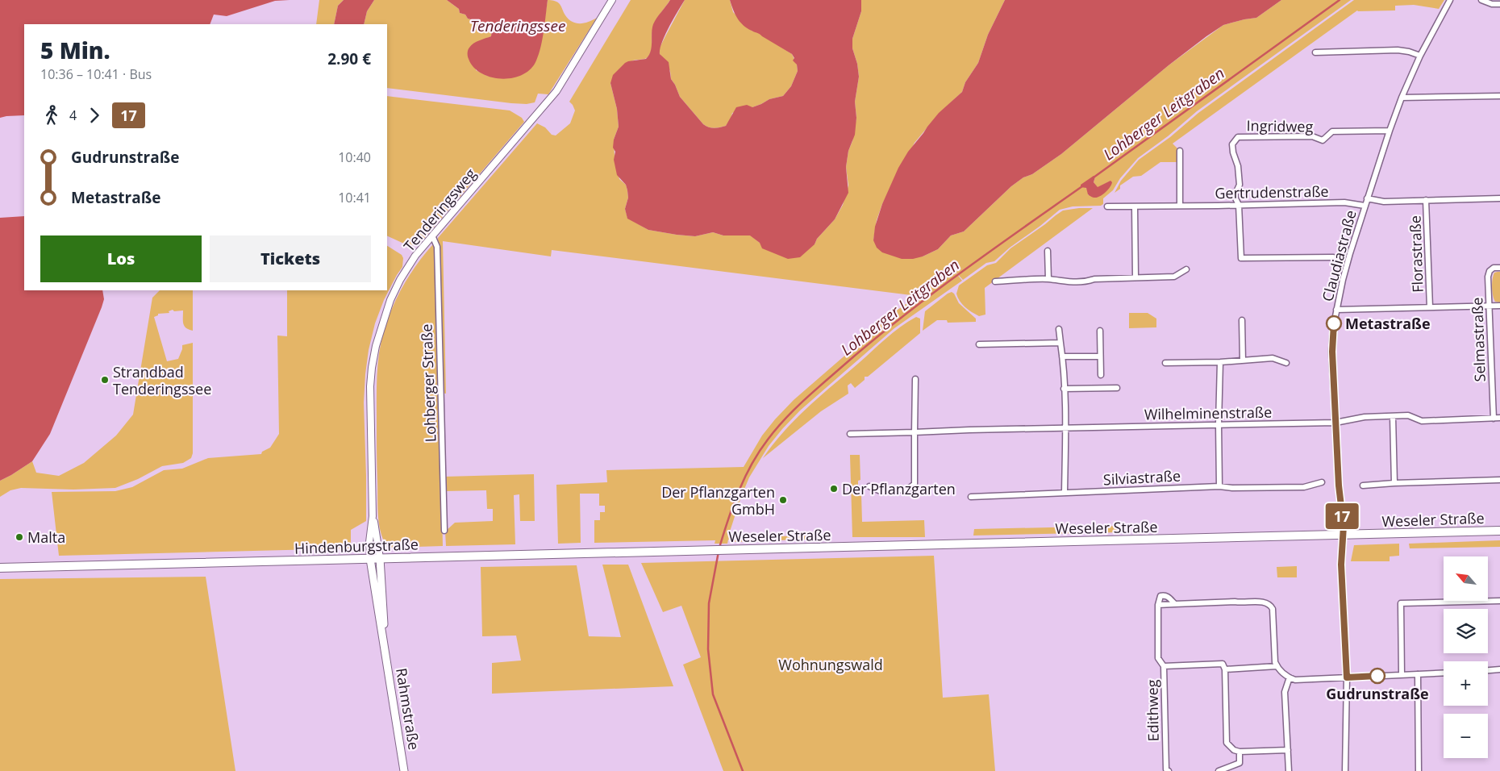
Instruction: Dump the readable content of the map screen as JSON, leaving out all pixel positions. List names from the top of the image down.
{
  "streets": {
    "main road": ["Weseler Straße", "Hindenburgstraße", "Rahmstraße"],
    "street": [
      "Ingridweg",
      "Gertrudenstraße",
      "Tenderingsweg",
      "Florastraße",
      "Claudiastraße",
      "Selmastraße",
      "Lohberger Straße",
      "Wilhelminenstraße",
      "Silviastraße",
      "Edithweg"
    ]
  },
  "crossings": [
    ["Ingridweg", "Gertrudenstraße"],
    ["Ingridweg", "Claudiastraße"],
    ["Gertrudenstraße", "Claudiastraße"],
    ["Tenderingsweg", "Lohberger Straße"],
    ["Tenderingsweg", "Hindenburgstraße"],
    ["Tenderingsweg", "Rahmstraße"],
    ["Claudiastraße", "Wilhelminenstraße"],
    ["Claudiastraße", "Weseler Straße"],
    ["Selmastraße", "Wilhelminenstraße"],
    ["Weseler Straße", "Hindenburgstraße"],
    ["Hindenburgstraße", "Rahmstraße"]
  ],
  "water": ["Tenderingssee", "Lohberger Leitgraben"],
  "parks": ["Wohnungswald"],
  "places": [
    "Metastraße",
    "Strandbad Tenderingssee",
    "Der Pflanzgarten",
    "Der Pflanzgarten GmbH",
    "Malta",
    "Gudrunstraße"
  ],
  "lines": ["bus line 17"],
  "north": "top left",
  "page": {
    "on_map": "17",
    "heading": ["5 Min.", "10:36 – 10:41 · Bus", "2.90 €"],
    "legs": ["4", "17"],
    "list": [
      {
        "name": "Gudrunstraße",
        "value": "10:40"
      },
      {
        "name": "Metastraße",
        "value": "10:41"
      }
    ],
    "buttons": ["Los", "Tickets"],
    "map_buttons": ["+", "−"]
  }
}
